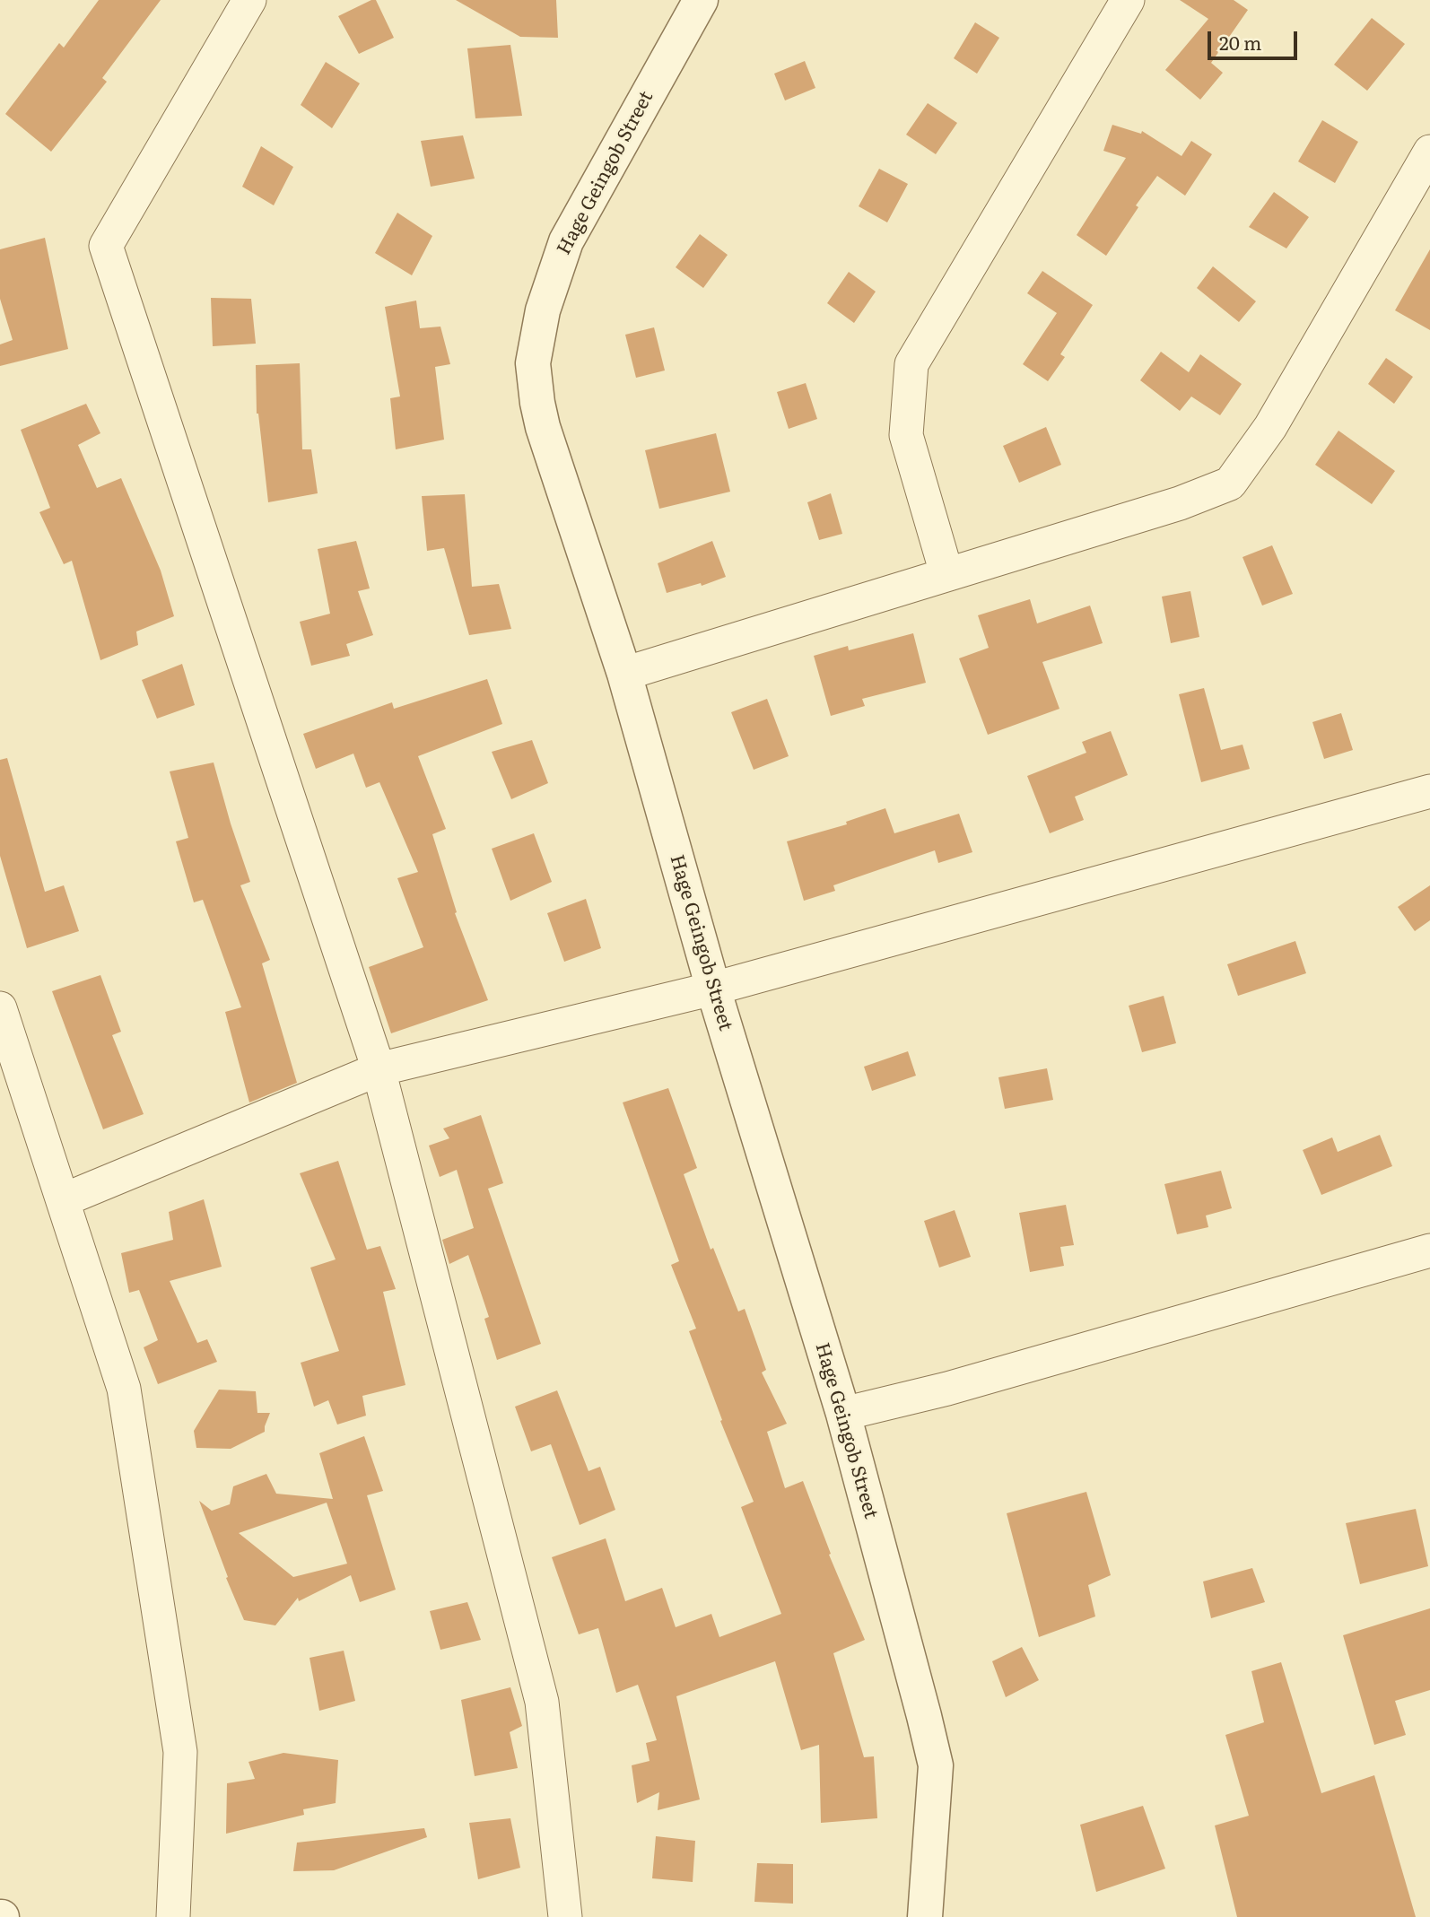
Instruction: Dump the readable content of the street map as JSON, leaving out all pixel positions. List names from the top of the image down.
{
  "streets": {
    "street": ["Hage Geingob Street"]
  },
  "scale_bar": "20 m"
}
